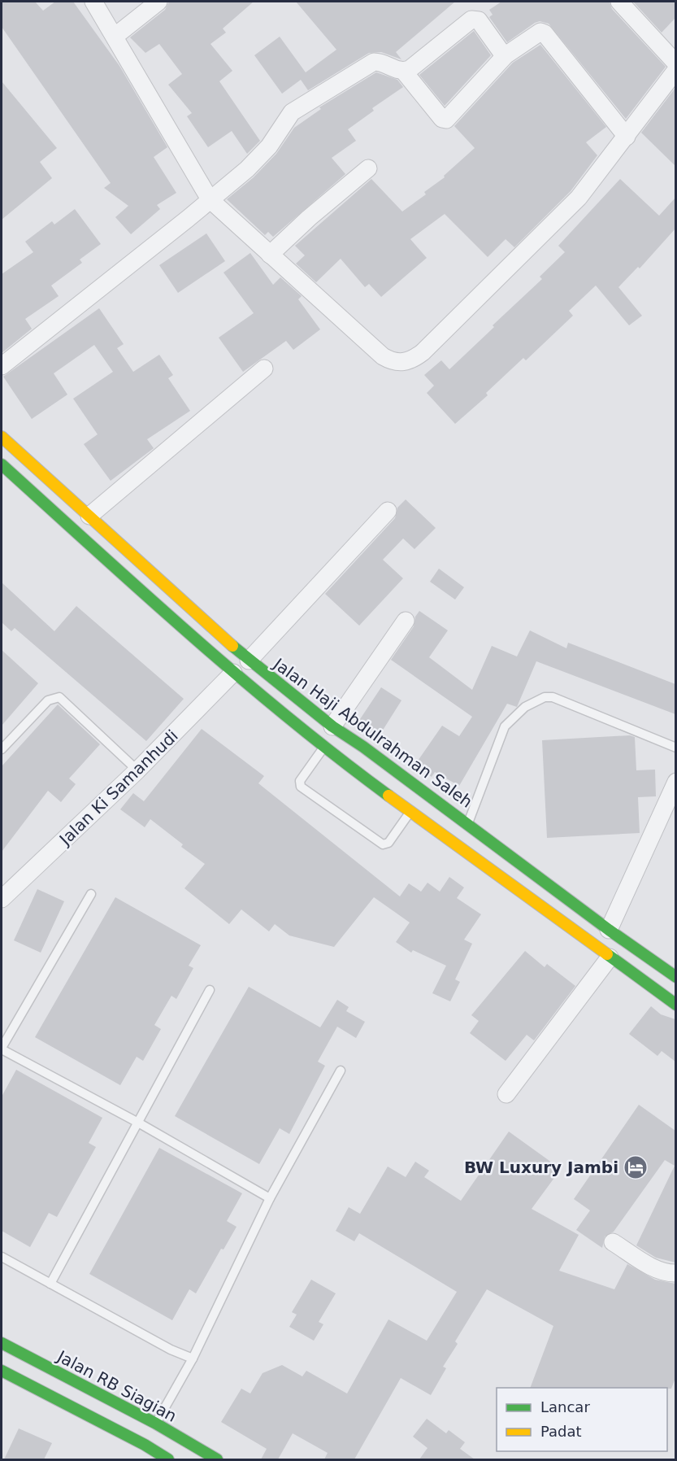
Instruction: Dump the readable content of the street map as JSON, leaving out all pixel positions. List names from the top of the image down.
{
  "streets": {
    "highway": ["Jalan Haji Abdulrahman Saleh", "Jalan RB Siagian"],
    "street": ["Jalan Ki Samanhudi"]
  },
  "places": {
    "hotel": ["BW Luxury Jambi"]
  },
  "legend": ["Lancar", "Padat"]
}
